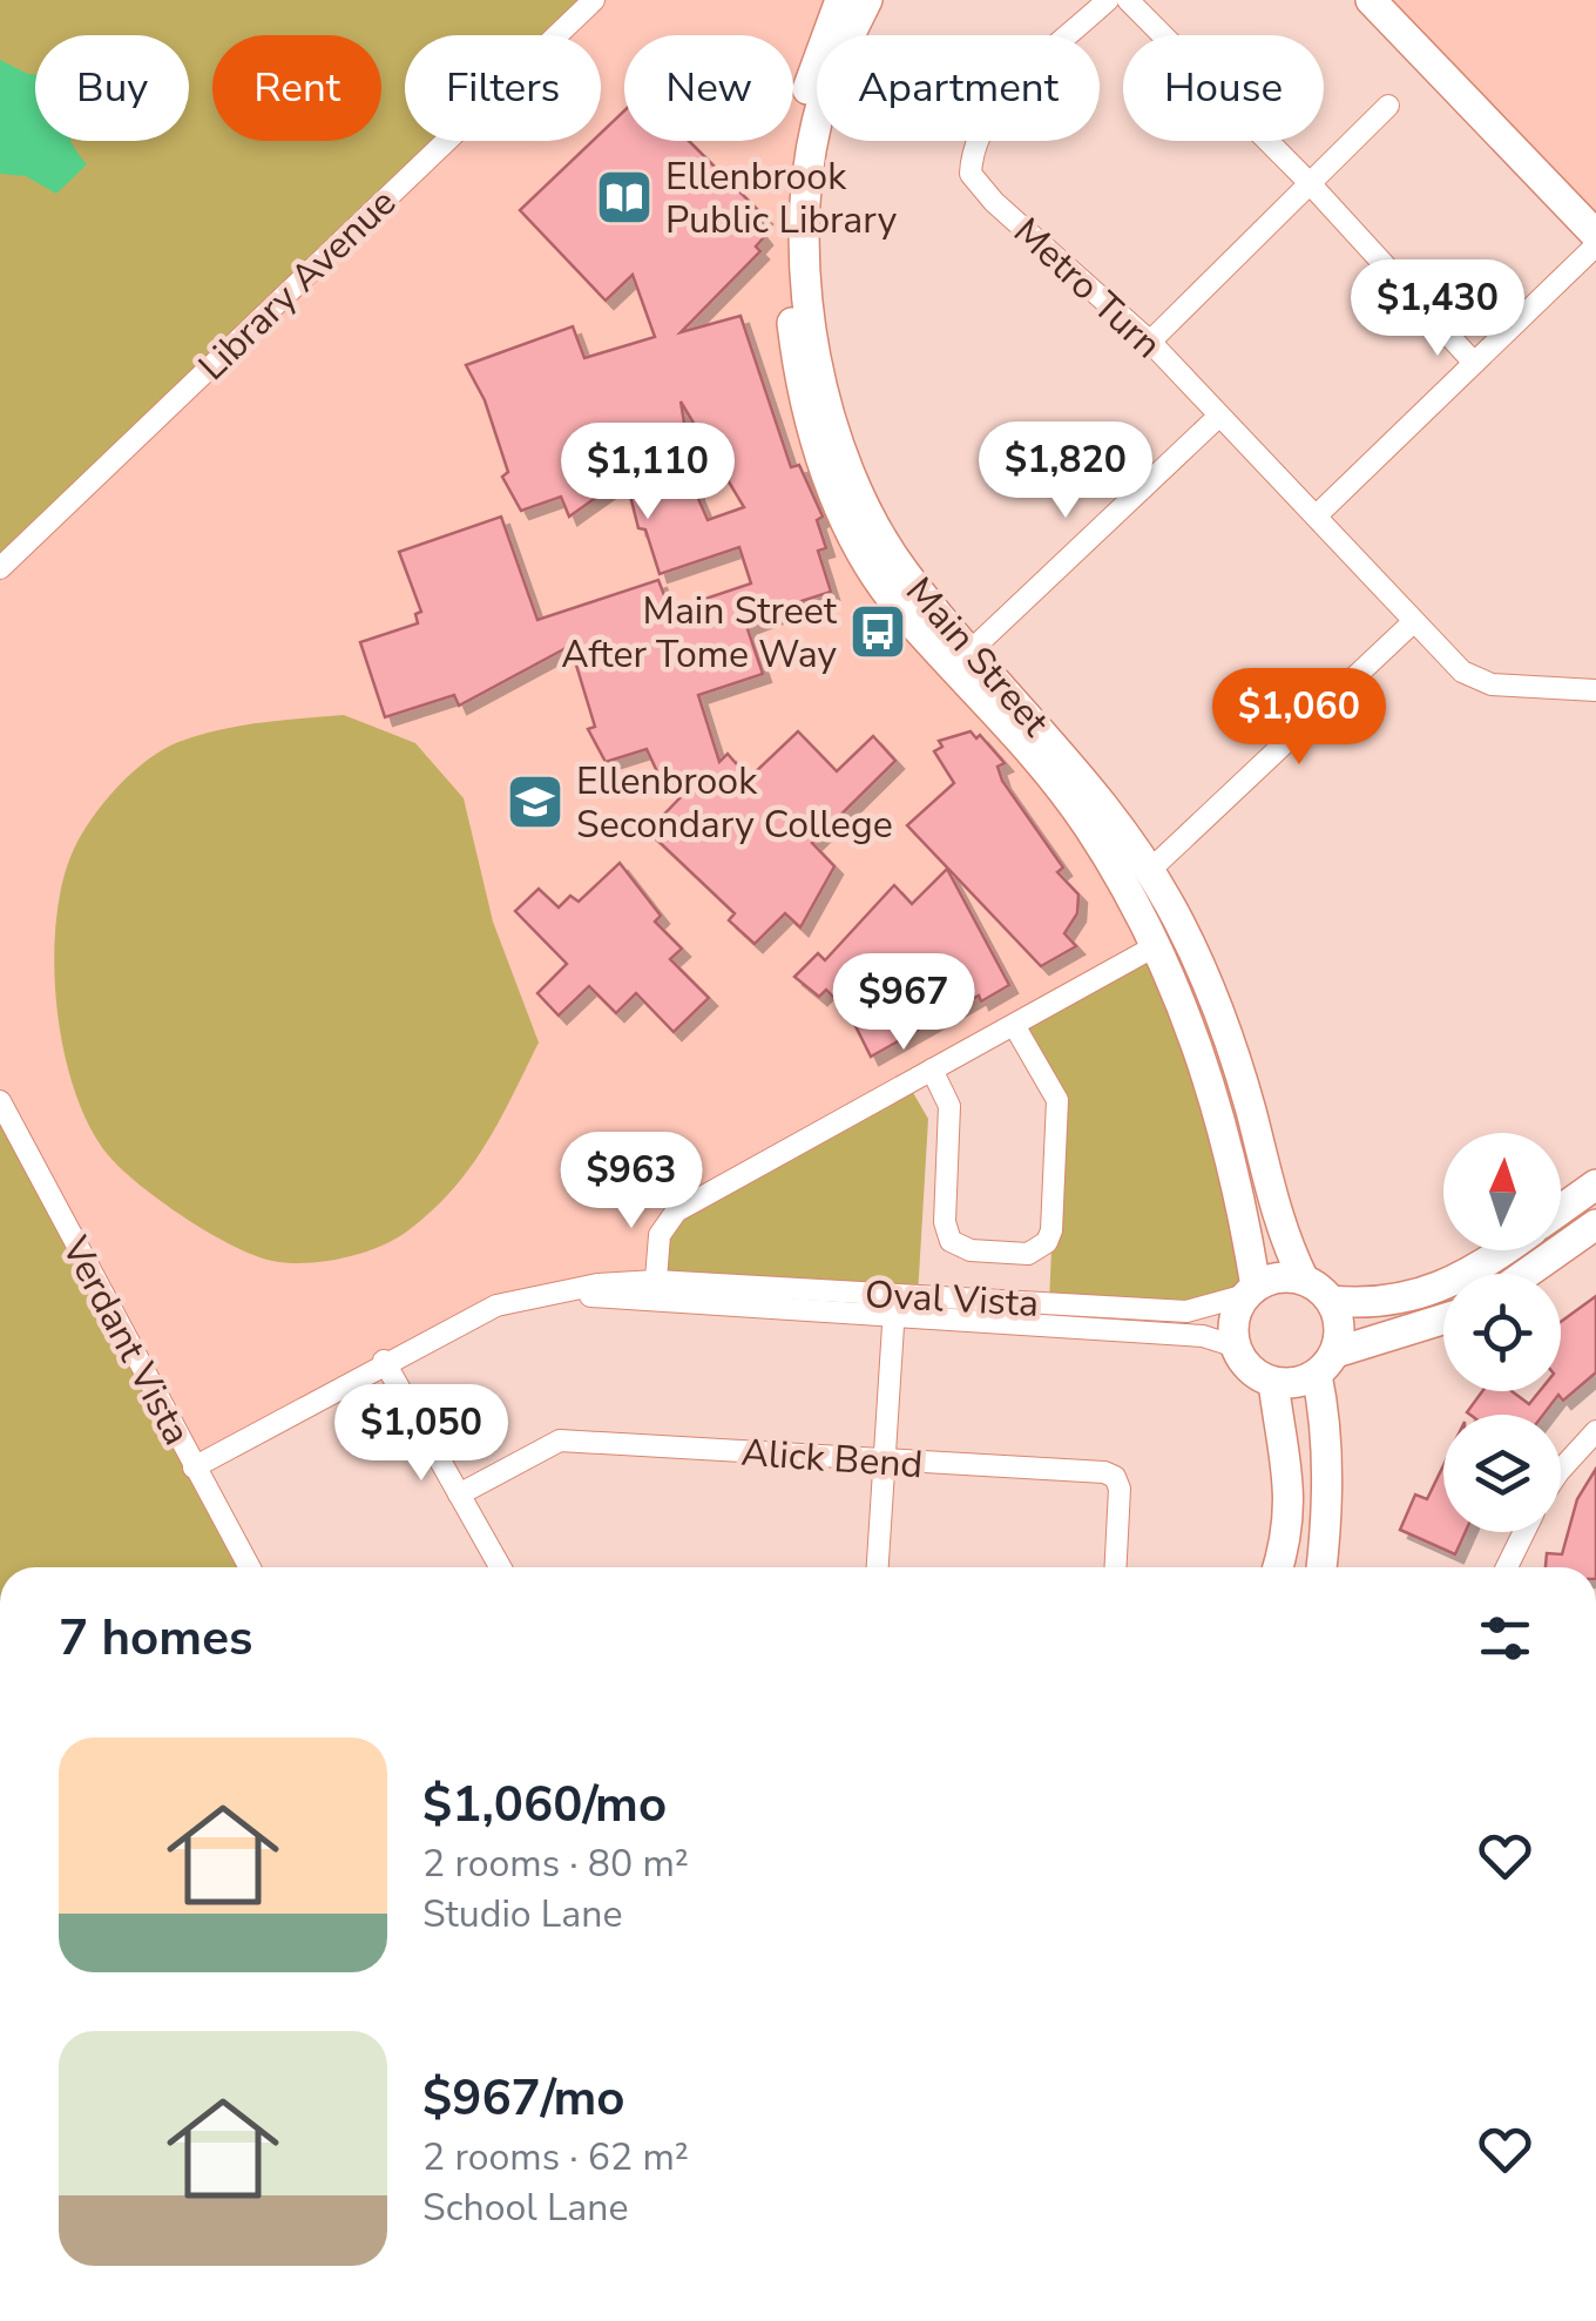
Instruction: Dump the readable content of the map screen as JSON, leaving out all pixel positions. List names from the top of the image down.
{
  "streets": {
    "main road": ["Main Street"],
    "street": [
      "Library Avenue",
      "Metro Turn",
      "Oval Vista",
      "Verdant Vista",
      "Alick Bend"
    ]
  },
  "crossings": [
    ["Main Street", "Oval Vista"],
    ["Oval Vista", "Verdant Vista"]
  ],
  "places": {
    "library": ["Ellenbrook Public Library"],
    "bus stop": ["Main Street After Tome Way"],
    "school or university": ["Ellenbrook Secondary College"]
  },
  "north": "top",
  "page": {
    "chip": [
      "Buy",
      "Rent",
      "Filters",
      "New",
      "Apartment",
      "House"
    ],
    "price": [
      "$1,430",
      "$1,820",
      "$1,110",
      "$1,060",
      "$967",
      "$963",
      "$1,050"
    ],
    "heading": "7 homes",
    "list": [
      {
        "name": "$1,060/mo",
        "note": "2 rooms · 80 m² · Studio Lane"
      },
      {
        "name": "$967/mo",
        "note": "2 rooms · 62 m² · School Lane"
      }
    ]
  }
}
